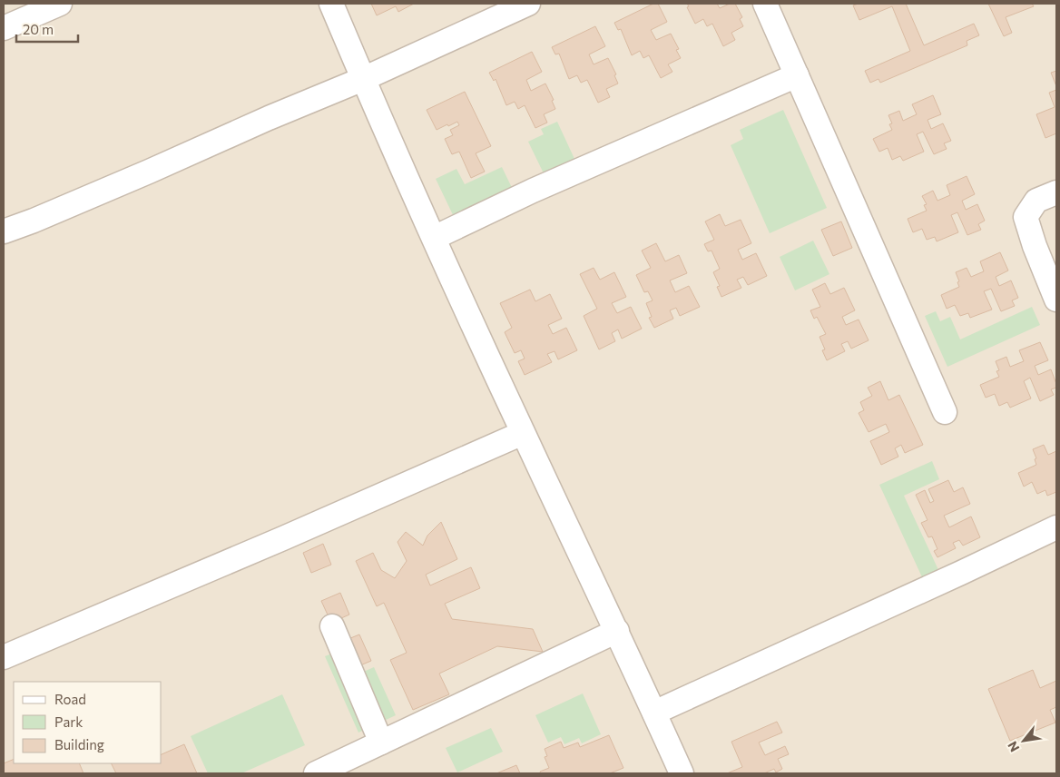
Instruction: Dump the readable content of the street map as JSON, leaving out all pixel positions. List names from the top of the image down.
{
  "legend": ["Road", "Park", "Building"],
  "scale_bar": "20 m",
  "north": "bottom left"
}
